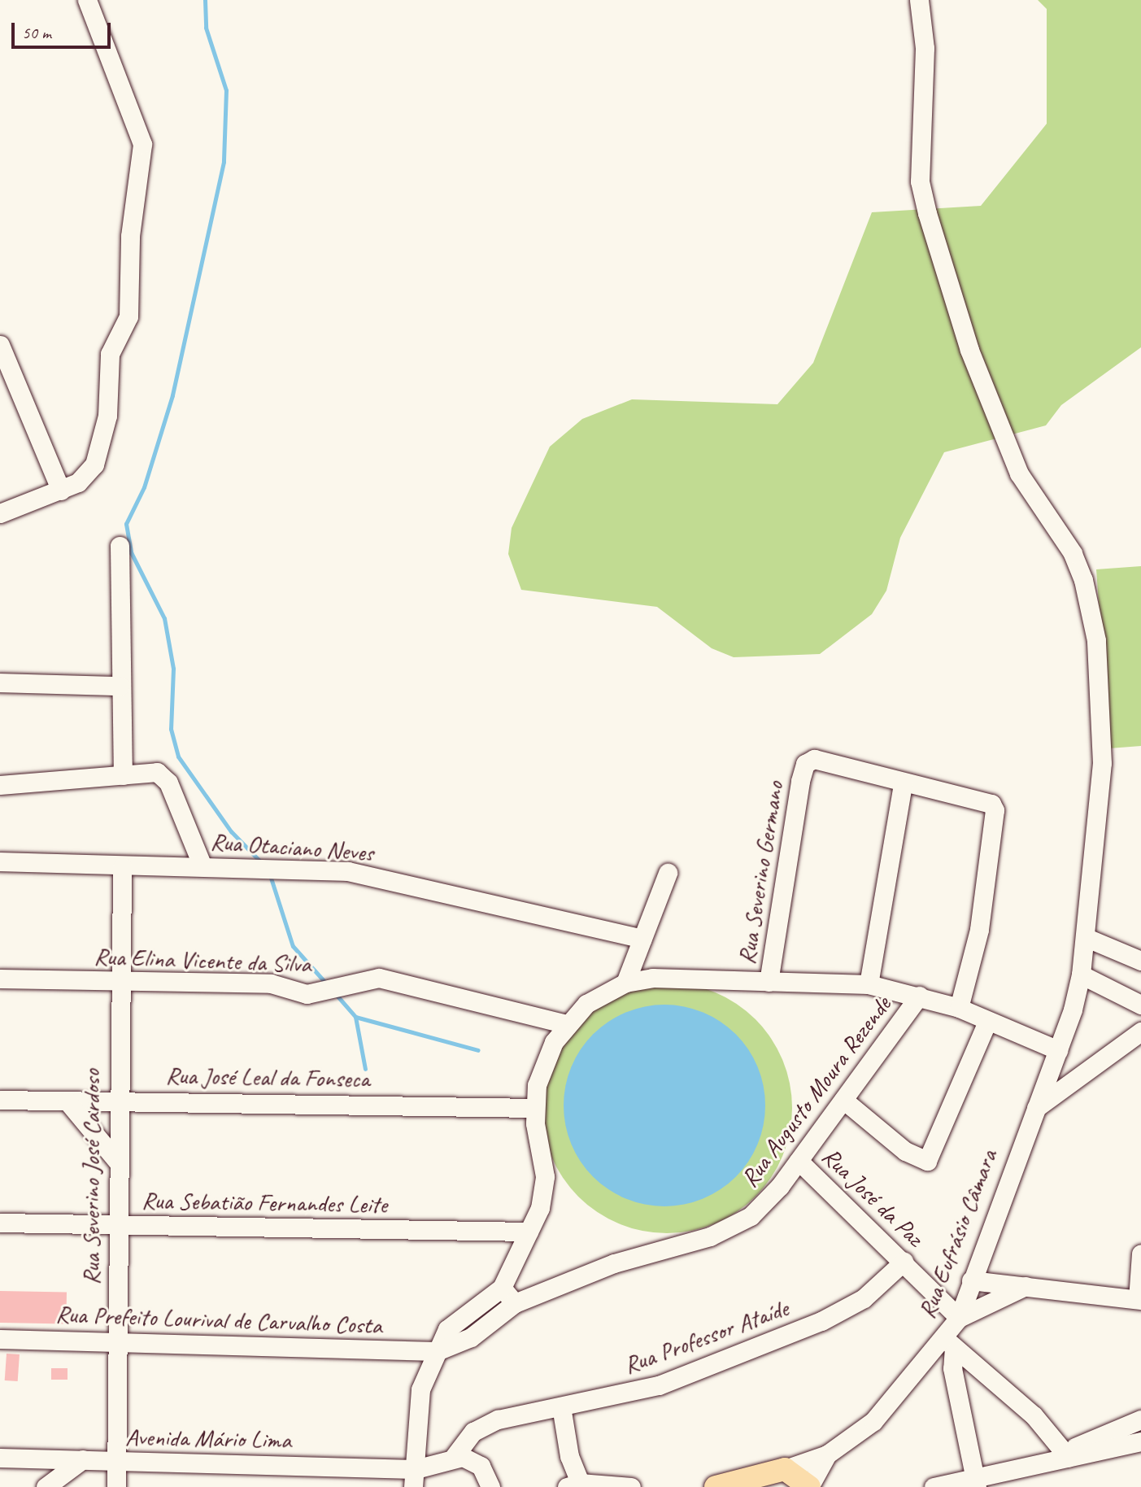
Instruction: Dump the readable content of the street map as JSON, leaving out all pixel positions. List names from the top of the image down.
{
  "streets": {
    "main road": ["Rua Eufrásio Câmara"],
    "street": [
      "Rua Otaciano Neves",
      "Rua Severino Germano",
      "Rua Elina Vicente da Silva",
      "Rua José Leal da Fonseca",
      "Rua Augusto Moura Rezende",
      "Rua Severino José Cardoso",
      "Rua José da Paz",
      "Rua Sebatião Fernandes Leite",
      "Rua Prefeito Lourival de Carvalho Costa",
      "Rua Professor Ataíde",
      "Avenida Mário Lima"
    ]
  },
  "crossings": [
    ["Rua Otaciano Neves", "Rua Severino José Cardoso"],
    ["Rua Severino Germano", "Rua Elina Vicente da Silva"],
    ["Rua Severino Germano", "Rua José Leal da Fonseca"],
    ["Rua Severino Germano", "Rua Augusto Moura Rezende"],
    ["Rua Severino Germano", "Rua Sebatião Fernandes Leite"],
    ["Rua Severino Germano", "Rua Eufrásio Câmara"],
    ["Rua Elina Vicente da Silva", "Rua Severino José Cardoso"],
    ["Rua José Leal da Fonseca", "Rua Severino José Cardoso"],
    ["Rua Augusto Moura Rezende", "Rua José da Paz"],
    ["Rua Augusto Moura Rezende", "Rua Prefeito Lourival de Carvalho Costa"],
    ["Rua Severino José Cardoso", "Rua Sebatião Fernandes Leite"],
    ["Rua Severino José Cardoso", "Rua Prefeito Lourival de Carvalho Costa"],
    ["Rua Severino José Cardoso", "Avenida Mário Lima"],
    ["Rua José da Paz", "Rua Eufrásio Câmara"],
    ["Rua José da Paz", "Rua Professor Ataíde"]
  ],
  "scale_bar": "50 m"
}
